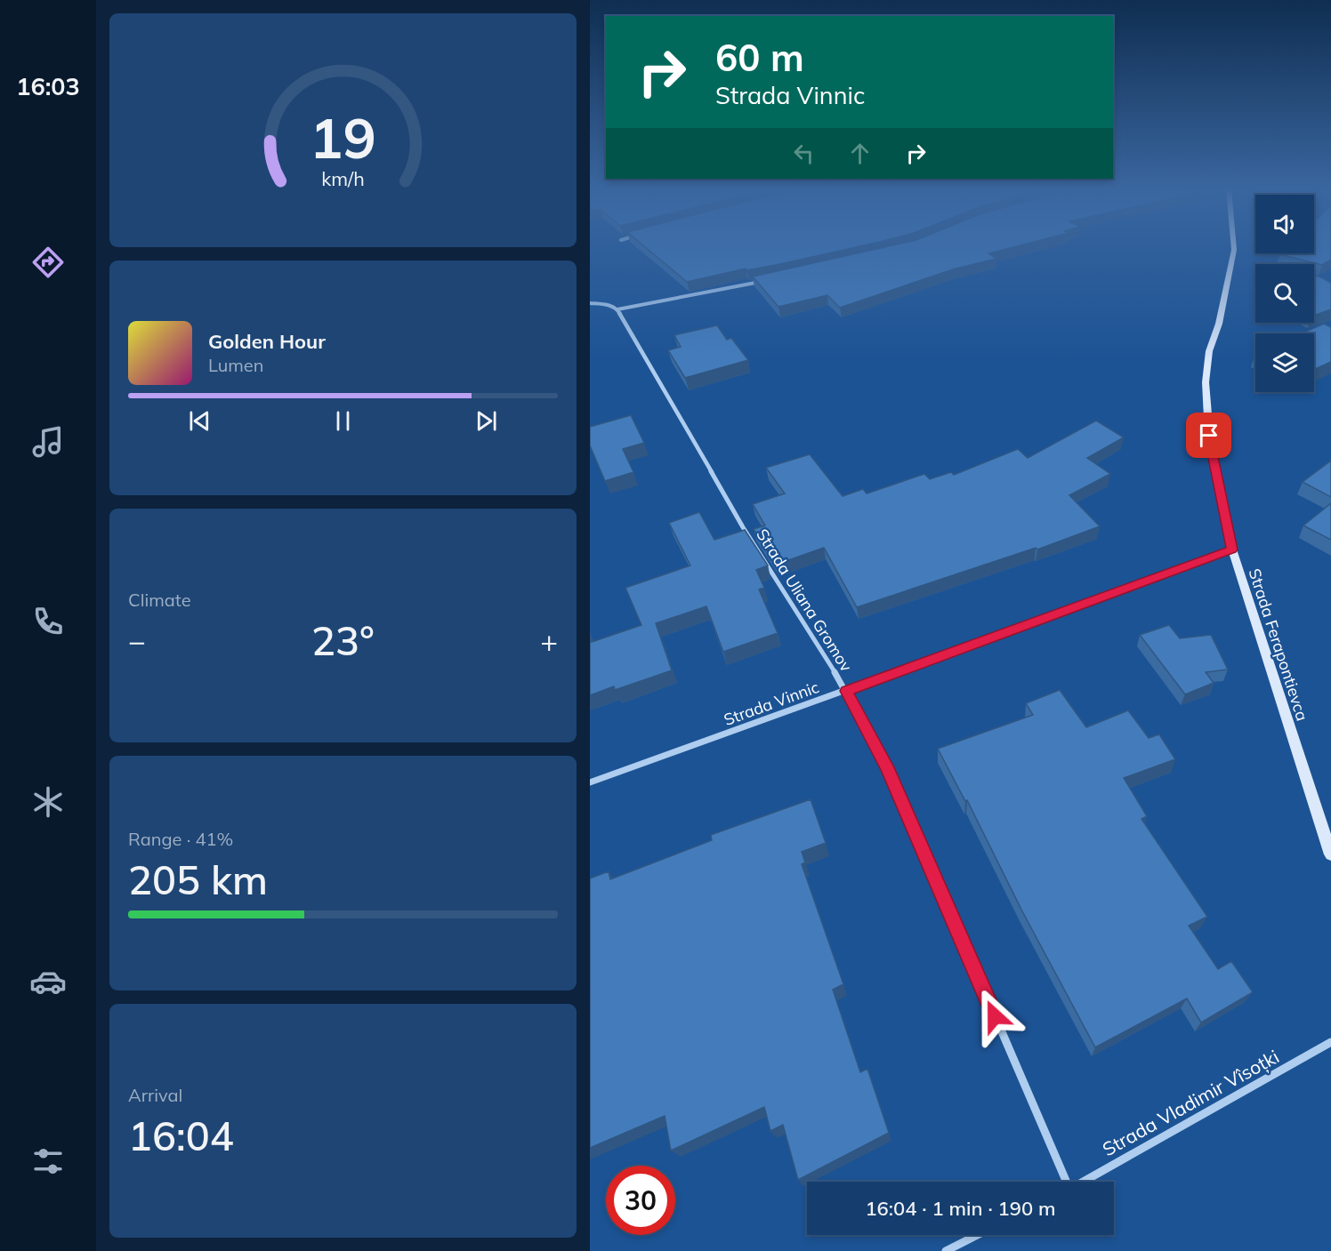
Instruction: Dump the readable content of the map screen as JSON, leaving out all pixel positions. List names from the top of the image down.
{
  "streets": {
    "main road": ["Strada Ferapontievca"],
    "street": ["Strada Uliana Gromov", "Strada Vinnic", "Strada Vladimir Vîsoțki"]
  },
  "crossings": [
    ["Strada Uliana Gromov", "Strada Vinnic"],
    ["Strada Ferapontievca", "Strada Vinnic"]
  ],
  "page": {
    "tabs": "16:03",
    "turn": ["60 m", "Strada Vinnic"],
    "song": ["Golden Hour", "Lumen"],
    "tile": [
      "Climate",
      ["Range · 41%", "205 km"],
      ["Arrival", "16:04"]
    ],
    "heat": ["−", "23°", "+"],
    "limit": "30",
    "trip": "16:04 · 1 min · 190 m",
    "gauge": ["19", "km/h"]
  }
}
